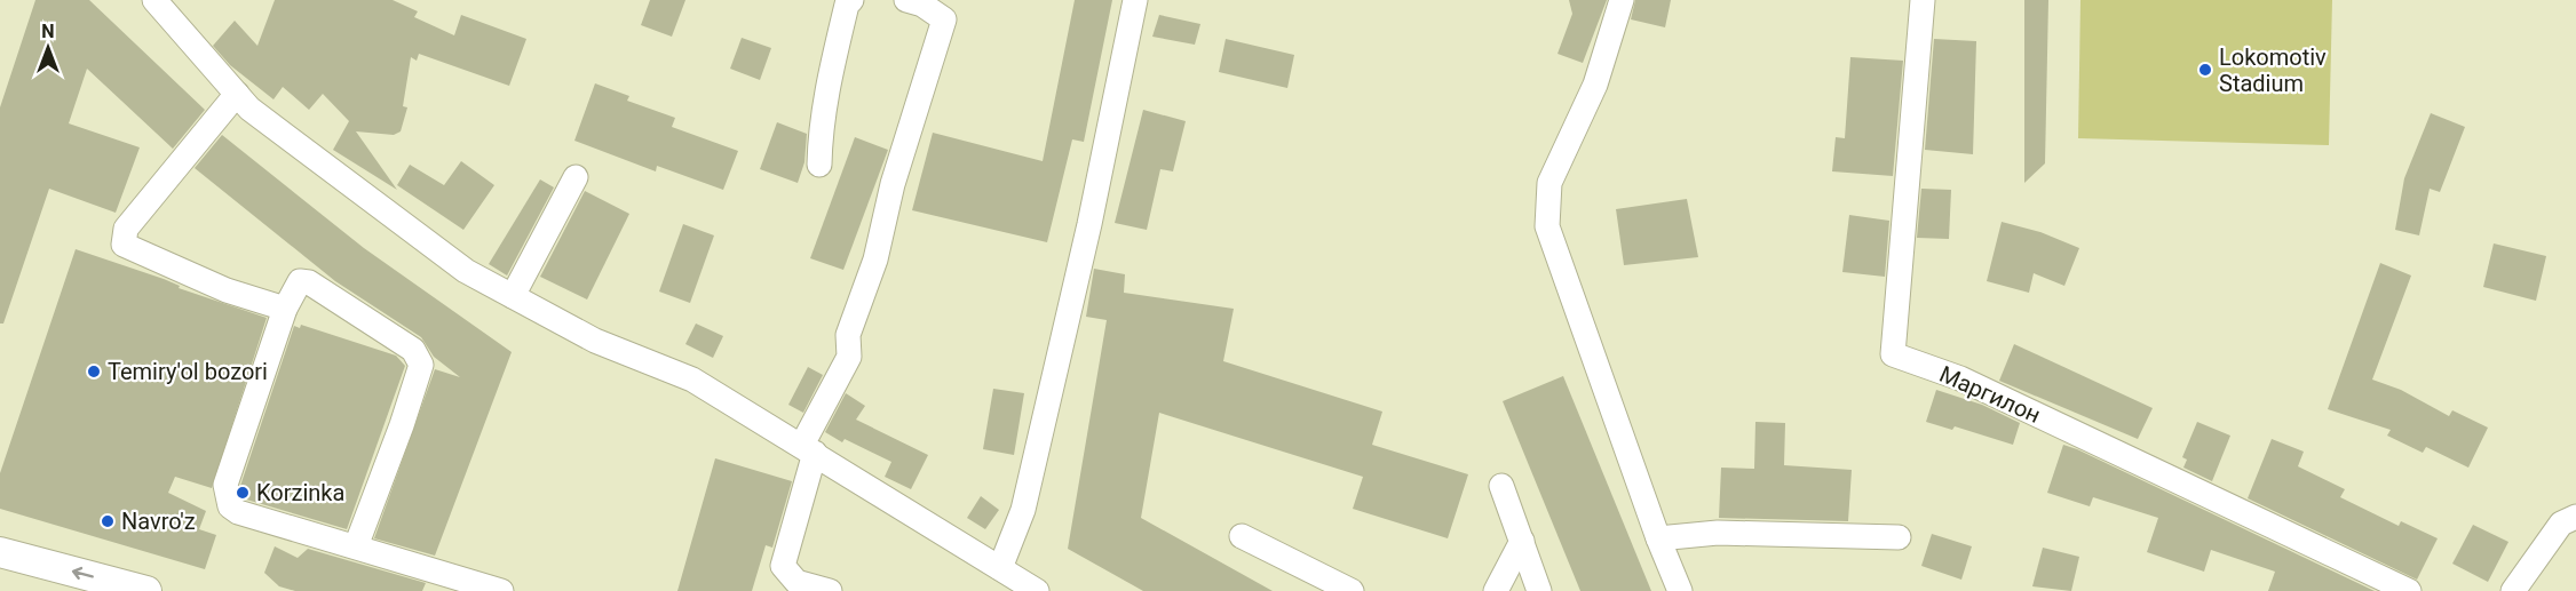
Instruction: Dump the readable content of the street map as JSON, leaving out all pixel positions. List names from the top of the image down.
{
  "streets": {
    "street": ["Маргилон"]
  },
  "places": [
    "Lokomotiv Stadium",
    "Temiry'ol bozori",
    "Korzinka",
    "Navro'z"
  ],
  "north": "top"
}
